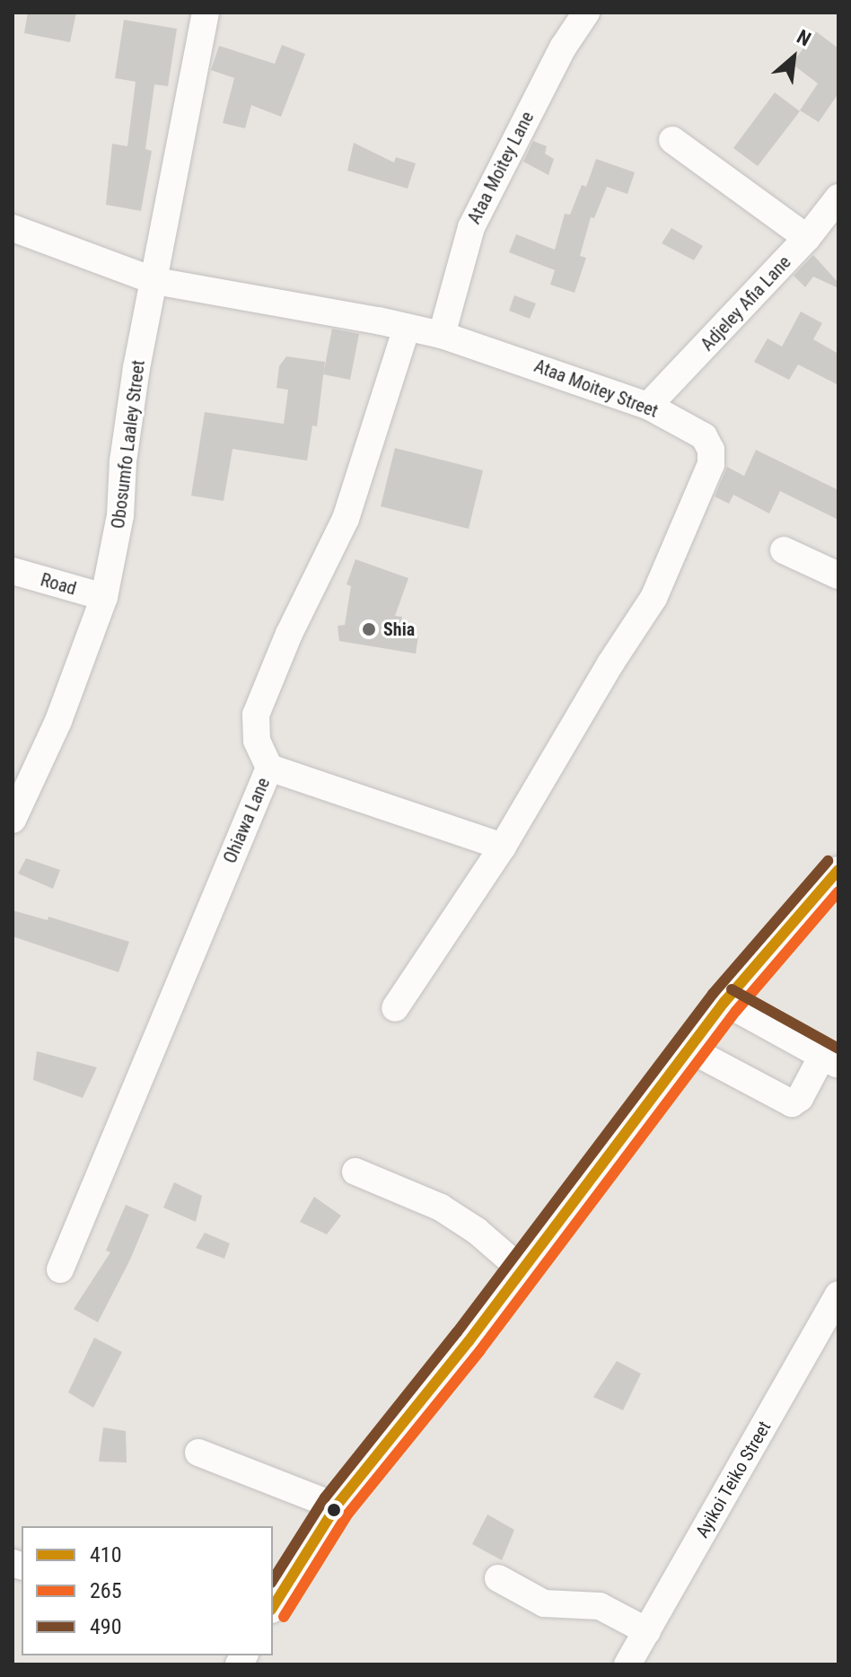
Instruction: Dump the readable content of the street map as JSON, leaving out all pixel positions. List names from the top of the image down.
{
  "streets": {
    "street": [
      "Ataa Moitey Lane",
      "Adjeley Afia Lane",
      "Ataa Moitey Street",
      "Obosumfo Laaley Street",
      "Road",
      "Ohiawa Lane",
      "Ayikoi Teiko Street"
    ]
  },
  "crossings": [
    ["Ataa Moitey Lane", "Ataa Moitey Street"],
    ["Adjeley Afia Lane", "Ataa Moitey Street"],
    ["Ataa Moitey Street", "Obosumfo Laaley Street"],
    ["Ataa Moitey Street", "Ohiawa Lane"],
    ["Obosumfo Laaley Street", "Road"]
  ],
  "places": ["Shia"],
  "lines": ["transit line 490", "transit line 410", "transit line 265"],
  "legend": ["410", "265", "490"],
  "north": "top right"
}
